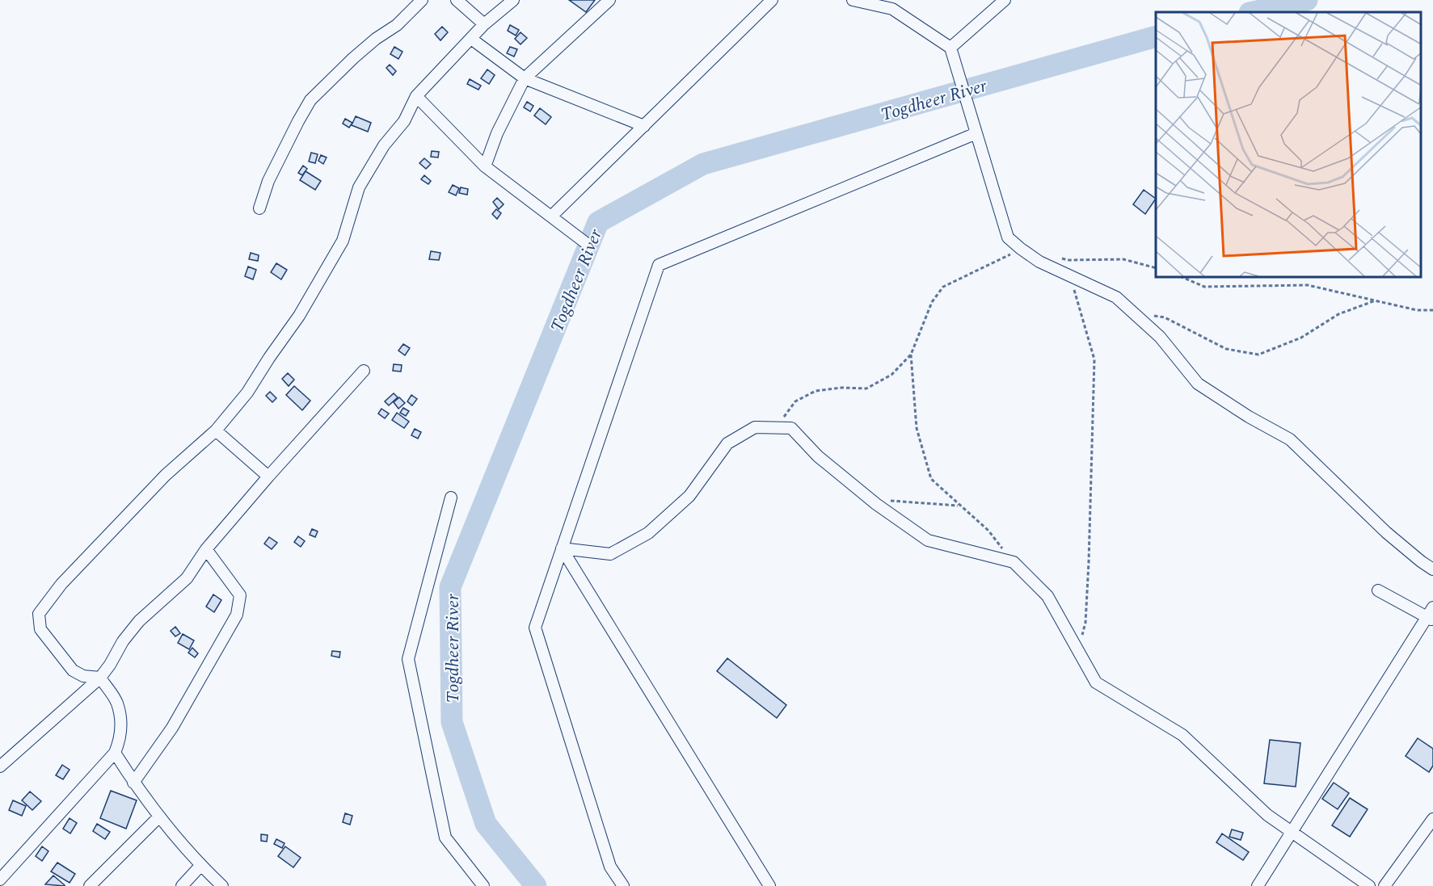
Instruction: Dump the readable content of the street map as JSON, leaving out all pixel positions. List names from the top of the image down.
{
  "water": ["Togdheer River"]
}
